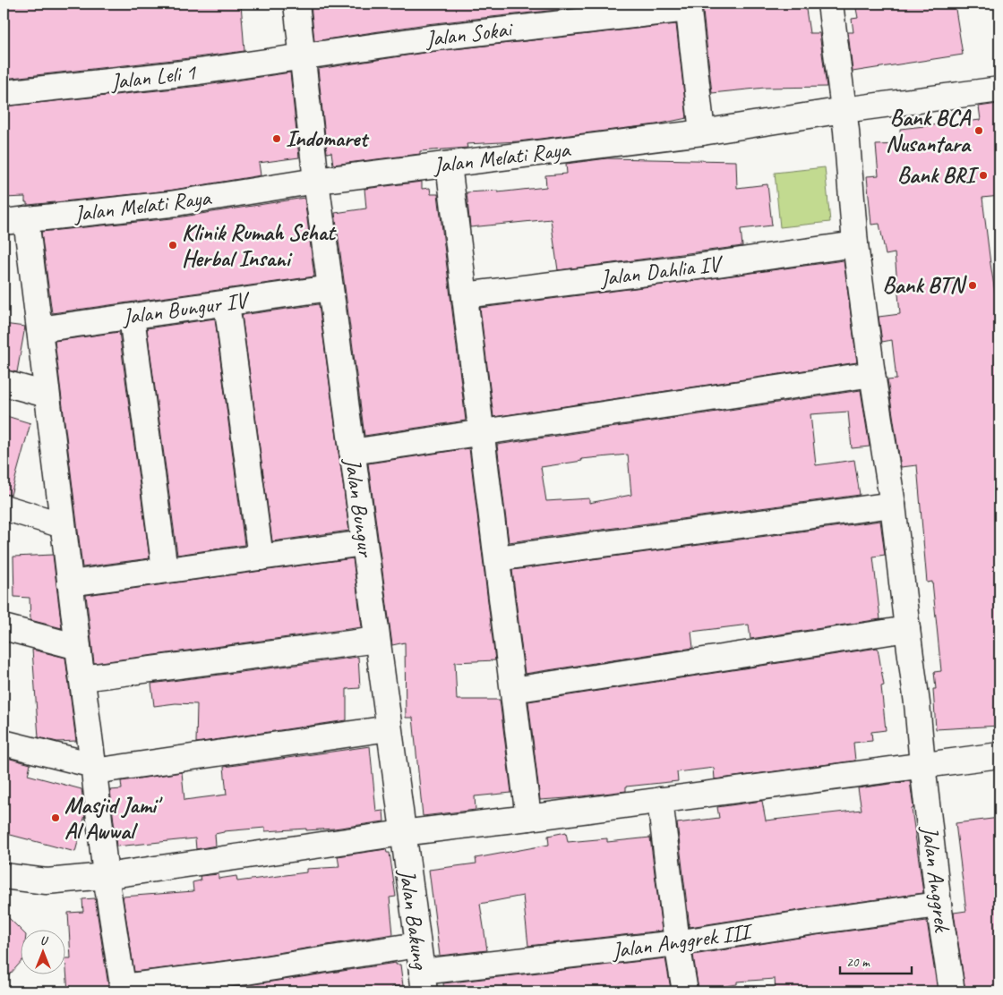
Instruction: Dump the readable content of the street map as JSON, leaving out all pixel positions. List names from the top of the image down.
{
  "streets": {
    "street": [
      "Jalan Sokai",
      "Jalan Leli 1",
      "Jalan Melati Raya",
      "Jalan Dahlia IV",
      "Jalan Bungur IV",
      "Jalan Bungur",
      "Jalan Anggrek",
      "Jalan Bakung",
      "Jalan Anggrek III"
    ]
  },
  "crossings": [
    ["Jalan Sokai", "Jalan Leli 1"],
    ["Jalan Sokai", "Jalan Bungur"],
    ["Jalan Leli 1", "Jalan Bungur"],
    ["Jalan Melati Raya", "Jalan Bungur"],
    ["Jalan Melati Raya", "Jalan Anggrek"],
    ["Jalan Dahlia IV", "Jalan Anggrek"],
    ["Jalan Bungur IV", "Jalan Bungur"],
    ["Jalan Bungur", "Jalan Bakung"],
    ["Jalan Anggrek", "Jalan Anggrek III"],
    ["Jalan Bakung", "Jalan Anggrek III"]
  ],
  "places": [
    "Bank BCA Nusantara",
    "Indomaret",
    "Bank BRI",
    "Klinik Rumah Sehat Herbal Insani",
    "Bank BTN",
    "Masjid Jami' Al Awwal"
  ],
  "scale_bar": "20 m",
  "north": "top"
}
